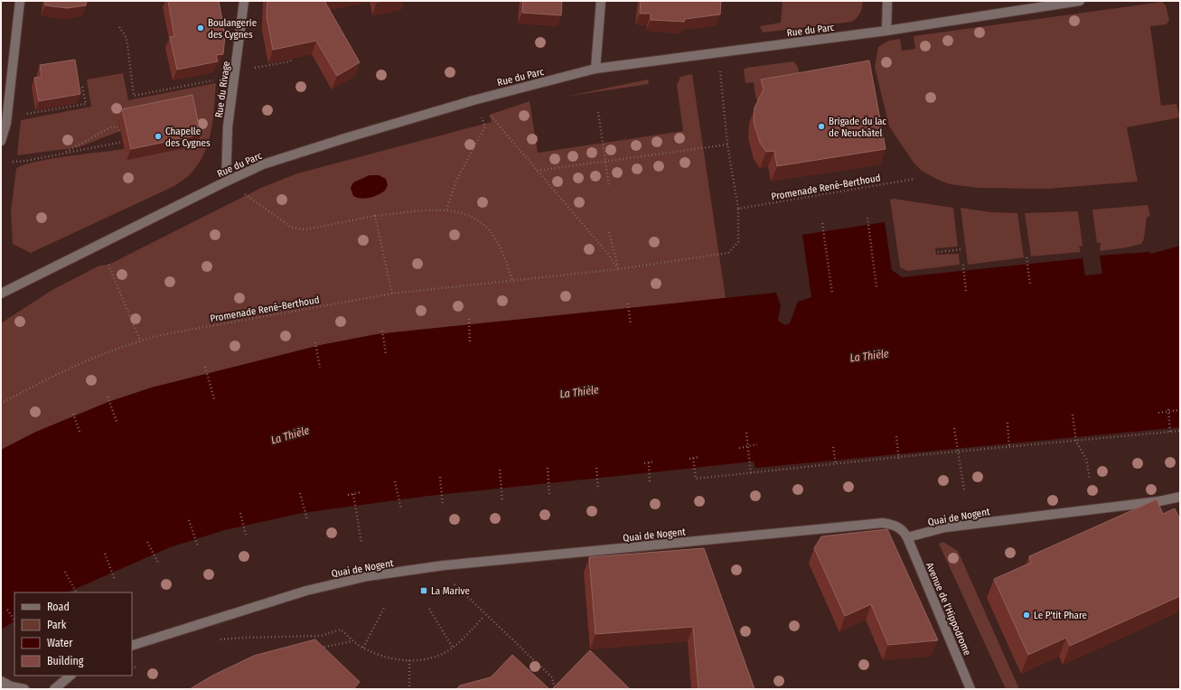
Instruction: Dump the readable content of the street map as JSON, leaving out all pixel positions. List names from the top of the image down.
{
  "streets": {
    "street": [
      "Rue du Parc",
      "Rue du Rivage",
      "Quai de Nogent",
      "Avenue de l'Hippodrome"
    ],
    "path": ["Promenade René-Berthoud"]
  },
  "crossings": [
    ["Rue du Parc", "Rue du Rivage"],
    ["Rue du Parc", "Promenade René-Berthoud"],
    ["Quai de Nogent", "Avenue de l'Hippodrome"]
  ],
  "water": ["La Thièle"],
  "places": {
    "other": [
      "Boulangerie des Cygnes",
      "Brigade du lac de Neuchâtel",
      "Chapelle des Cygnes",
      "Le P'tit Phare"
    ],
    "transit": ["La Marive"]
  },
  "legend": [
    "Road",
    "Park",
    "Water",
    "Building"
  ]
}
